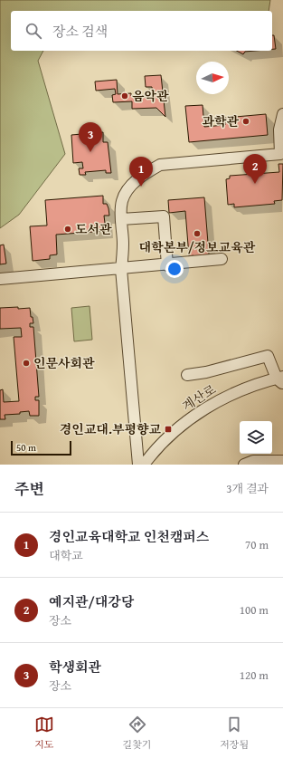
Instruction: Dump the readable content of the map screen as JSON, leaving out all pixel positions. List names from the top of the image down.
{
  "streets": {
    "street": ["계산로"]
  },
  "places": {
    "other": [
      "음악관",
      "과학관",
      "도서관",
      "대학본부/정보교육관",
      "인문사회관"
    ],
    "transit": ["경인교대.부평향교"]
  },
  "scale_bar": "50 m",
  "north": "right",
  "page": {
    "search": "장소 검색",
    "pins": ["3", "2", "1"],
    "scale": "50 m",
    "heading": ["주변", "3개 결과"],
    "list": [
      {
        "mark": "1",
        "name": "경인교육대학교 인천캠퍼스",
        "note": "대학교",
        "value": "70 m"
      },
      {
        "mark": "2",
        "name": "예지관/대강당",
        "note": "장소",
        "value": "100 m"
      },
      {
        "mark": "3",
        "name": "학생회관",
        "note": "장소",
        "value": "120 m"
      }
    ],
    "nav": ["지도", "길찾기", "저장됨"]
  }
}
